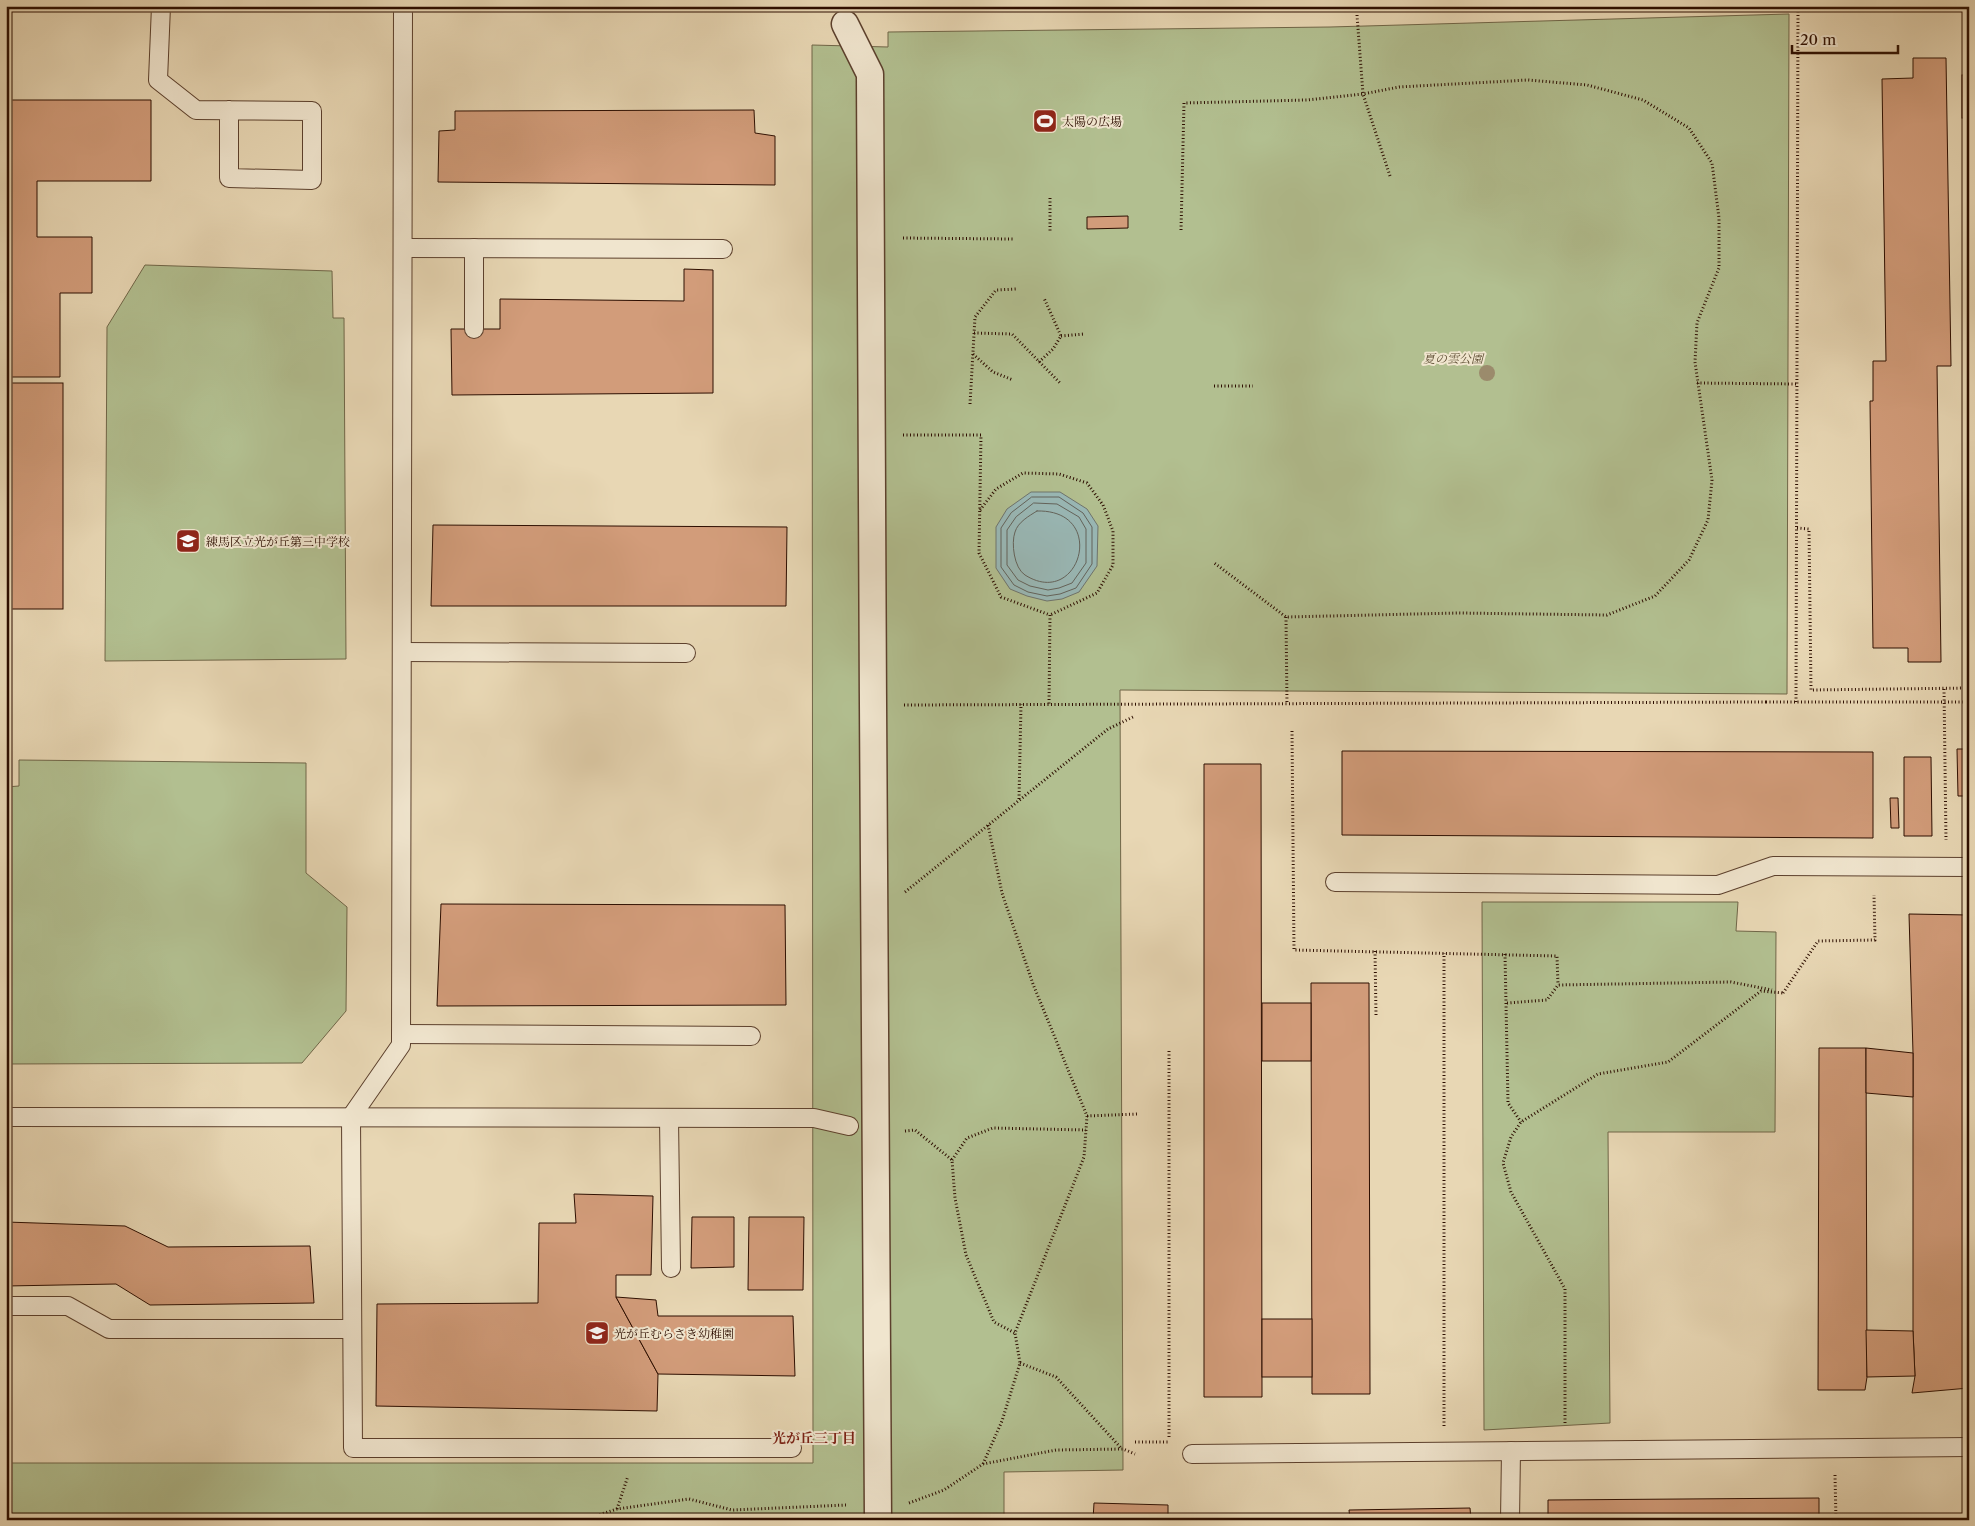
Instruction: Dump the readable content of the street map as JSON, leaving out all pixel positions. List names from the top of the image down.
{
  "districts": ["光が丘三丁目"],
  "parks": ["夏の雲公園"],
  "places": {
    "sports": ["太陽の広場"],
    "school or university": ["練馬区立光が丘第三中学校", "光が丘むらさき幼稚園"]
  },
  "scale_bar": "20 m"
}
